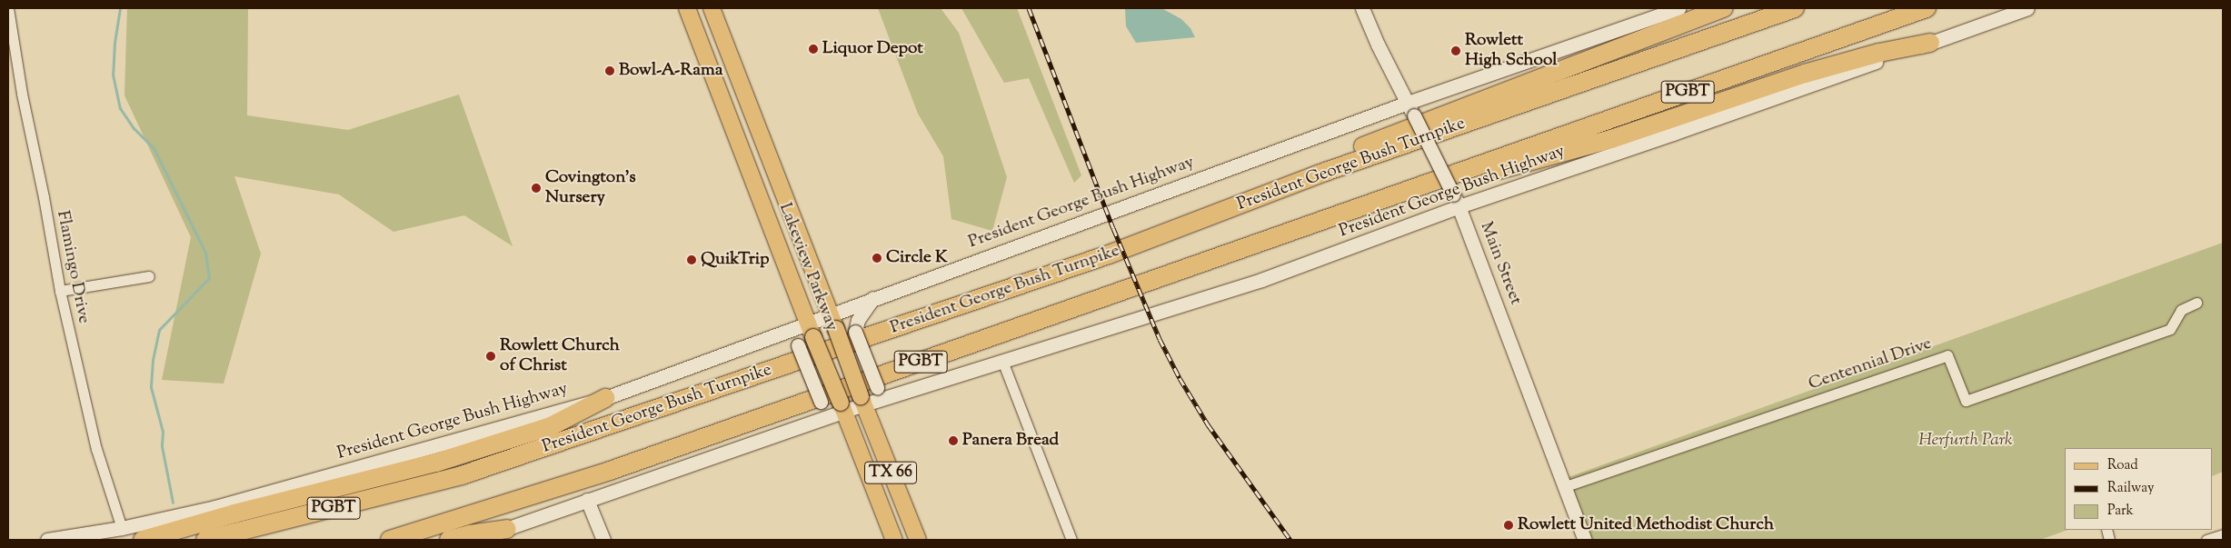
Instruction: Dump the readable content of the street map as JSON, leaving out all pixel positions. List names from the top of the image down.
{
  "streets": {
    "highway": ["PGBT", "President George Bush Turnpike"],
    "main road": [
      "President George Bush Highway",
      "Main Street",
      "Lakeview Parkway",
      "TX 66"
    ],
    "street": ["Flamingo Drive", "Centennial Drive"]
  },
  "crossings": [
    ["President George Bush Highway", "Main Street"],
    ["President George Bush Highway", "Flamingo Drive"],
    ["President George Bush Highway", "Lakeview Parkway"],
    ["Main Street", "Centennial Drive"]
  ],
  "parks": ["Herfurth Park"],
  "places": [
    "Liquor Depot",
    "Rowlett High School",
    "Bowl-A-Rama",
    "Covington's Nursery",
    "Circle K",
    "QuikTrip",
    "Rowlett Church of Christ",
    "Panera Bread",
    "Rowlett United Methodist Church"
  ],
  "legend": ["Road", "Railway", "Park"]
}
